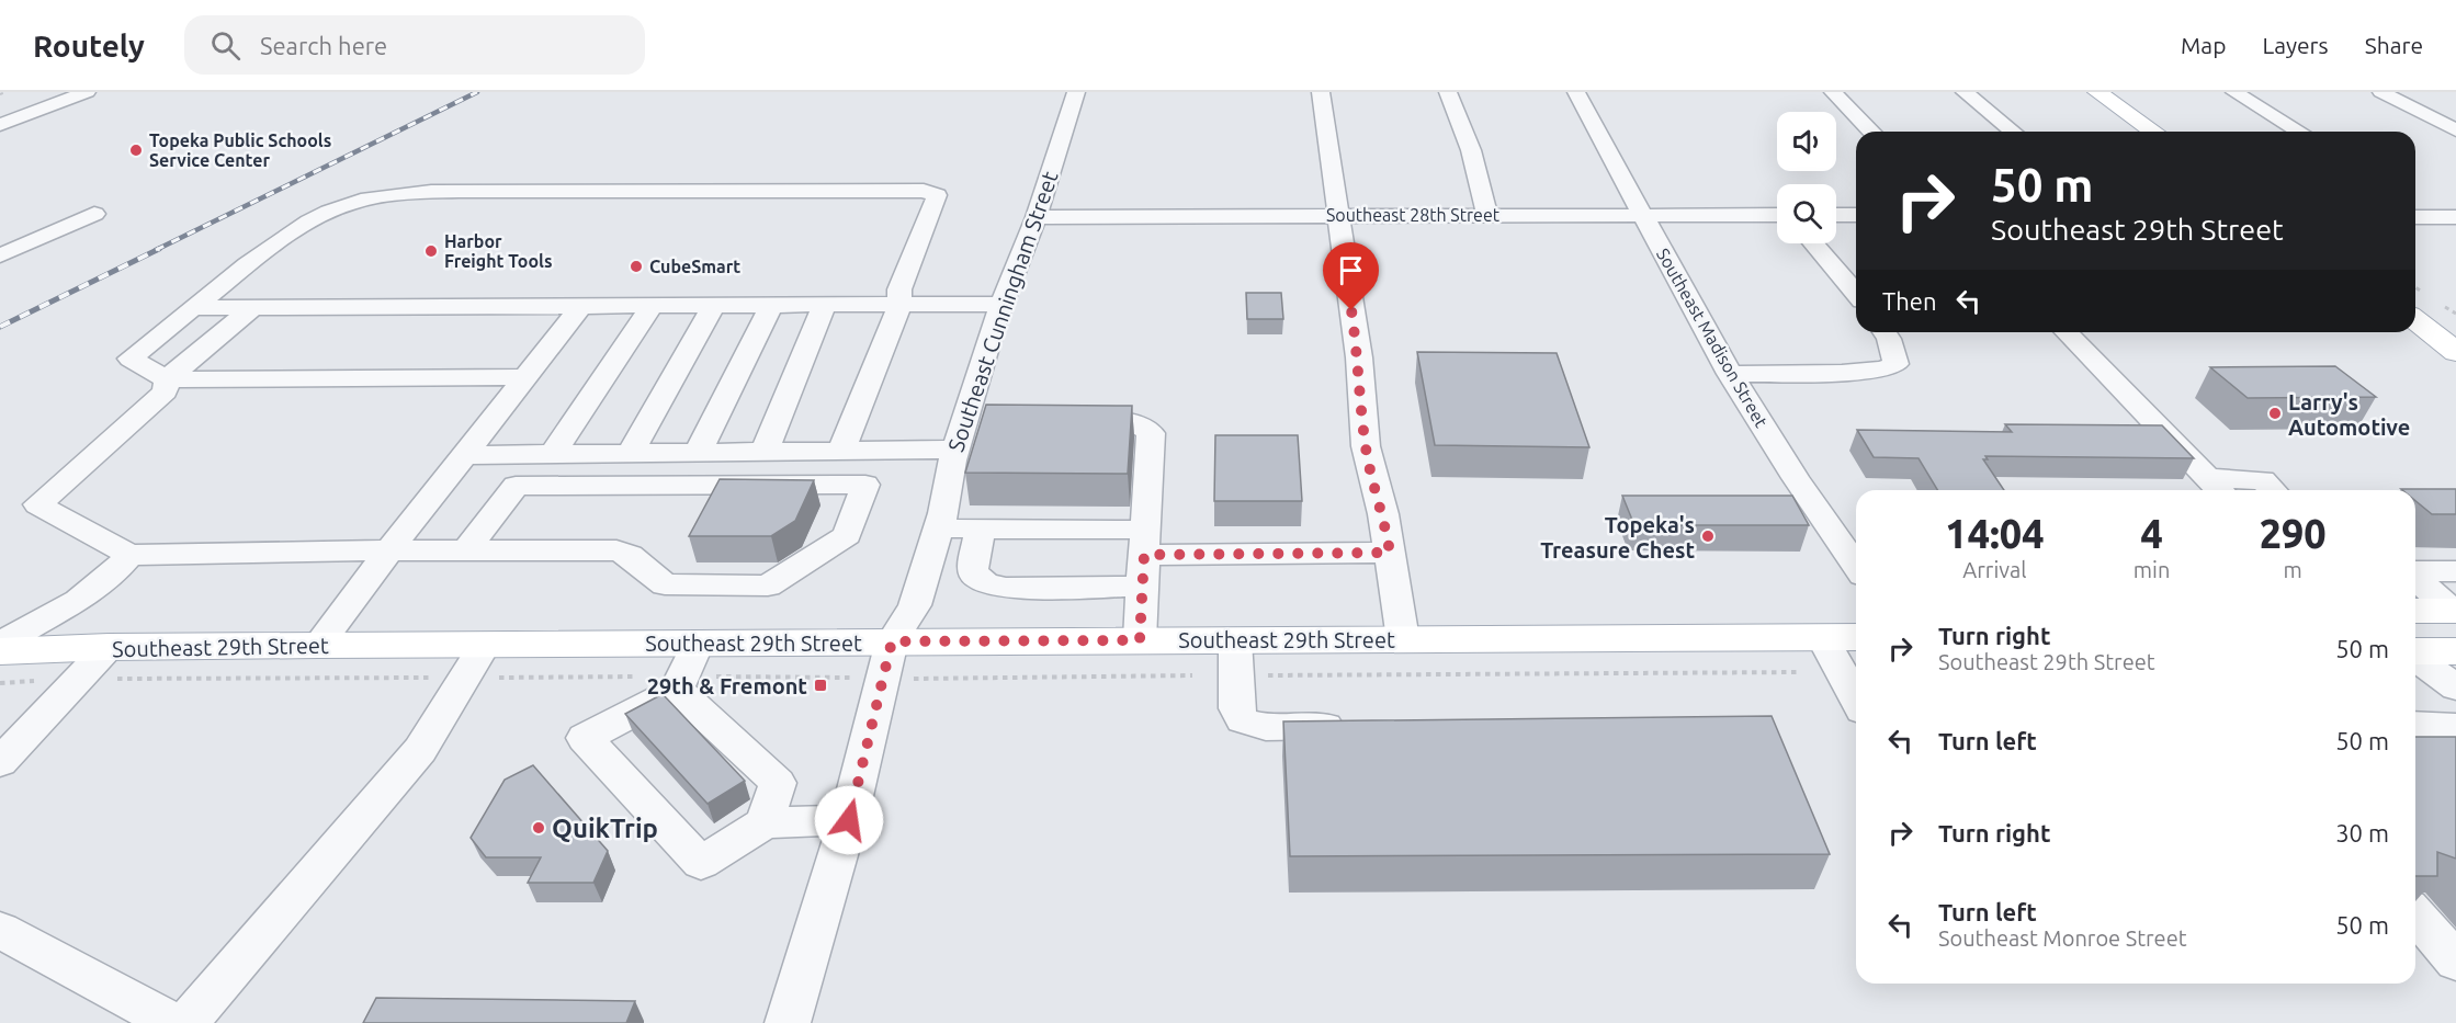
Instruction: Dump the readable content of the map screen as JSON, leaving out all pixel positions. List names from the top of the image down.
{
  "streets": {
    "main road": ["Southeast 29th Street"],
    "street": ["Southeast 28th Street", "Southeast Cunningham Street", "Southeast Madison Street"]
  },
  "crossings": [
    ["Southeast 28th Street", "Southeast Cunningham Street"],
    ["Southeast 28th Street", "Southeast Madison Street"],
    ["Southeast Cunningham Street", "Southeast 29th Street"]
  ],
  "places": {
    "other": [
      "Topeka Public Schools Service Center",
      "Harbor Freight Tools",
      "CubeSmart",
      "Larry's Automotive",
      "Topeka's Treasure Chest",
      "QuikTrip"
    ],
    "transit": ["29th & Fremont"]
  },
  "page": {
    "header": "Routely",
    "search": "Search here",
    "nav": ["Map", "Layers", "Share"],
    "turn": ["50 m", "Southeast 29th Street"],
    "then": "Then",
    "eta": [
      "14:04",
      "Arrival",
      "4",
      "min",
      "290",
      "m"
    ],
    "list": [
      {
        "name": "Turn right",
        "note": "Southeast 29th Street",
        "value": "50 m"
      },
      {
        "name": "Turn left",
        "value": "50 m"
      },
      {
        "name": "Turn right",
        "value": "30 m"
      },
      {
        "name": "Turn left",
        "note": "Southeast Monroe Street",
        "value": "50 m"
      }
    ]
  }
}
